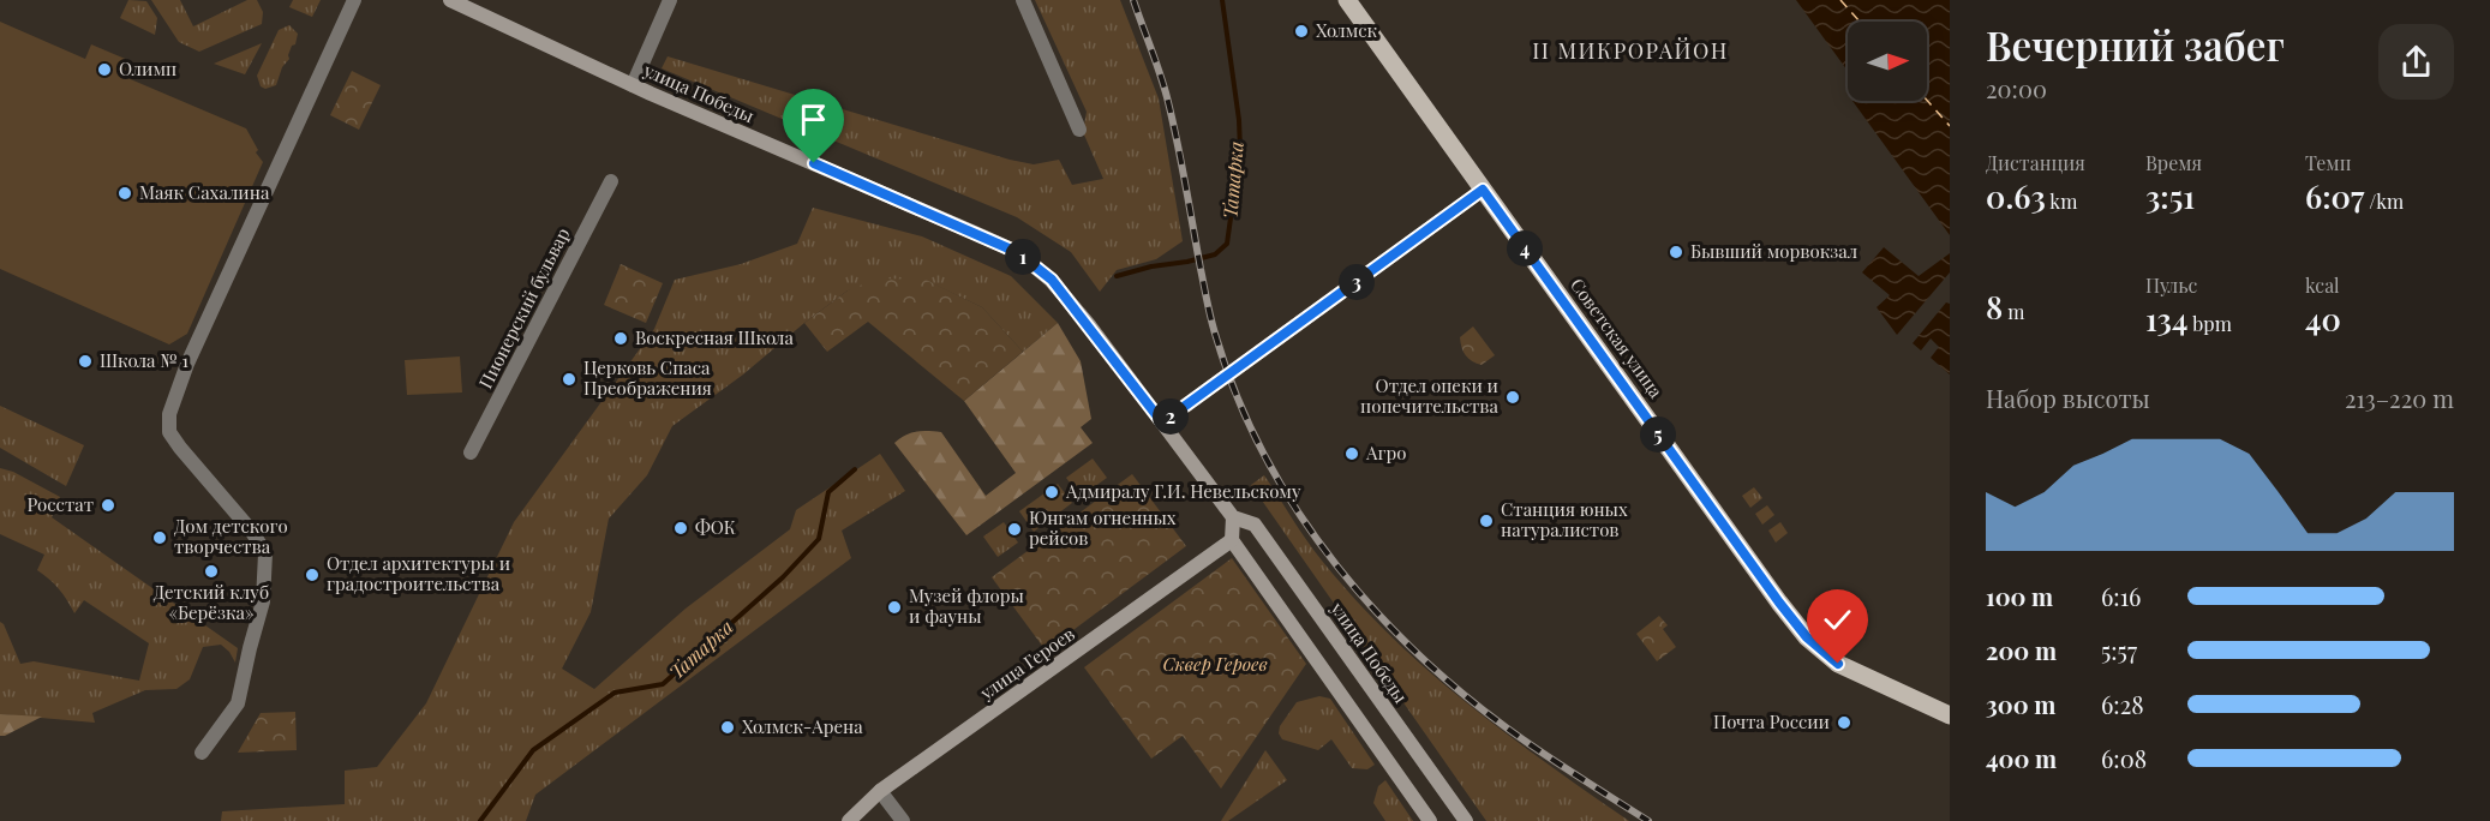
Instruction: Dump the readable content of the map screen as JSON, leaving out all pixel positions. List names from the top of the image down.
{
  "streets": {
    "main road": ["улица Победы", "Советская улица", "улица Героев"],
    "street": ["Пионерский бульвар"]
  },
  "districts": ["II МИКРОРАЙОН"],
  "water": ["Татарка"],
  "parks": ["Сквер Героев"],
  "places": [
    "Холмск",
    "Олимп",
    "Маяк Сахалина",
    "Бывший морвокзал",
    "Воскресная Школа",
    "Школа № 1",
    "Церковь Спаса Преображения",
    "Отдел опеки и попечительства",
    "Агро",
    "Адмиралу Г.И. Невельскому",
    "Росстат",
    "Станция юных натуралистов",
    "ФОК",
    "Юнгам огненных рейсов",
    "Дом детского творчества",
    "Детский клуб «Берёзка»",
    "Отдел архитектуры и градостроительства",
    "Музей флоры и фауны",
    "Почта России",
    "Холмск-Арена"
  ],
  "north": "right",
  "page": {
    "heading": ["Вечерний забег", "20:00"],
    "stats": [
      ["Дистанция", "0.63 km"],
      ["Время", "3:51"],
      ["Темп", "6:07 /km"],
      ["8 m"],
      ["Пульс", "134 bpm"],
      ["kcal", "40"]
    ],
    "pins": [
      "4",
      "1",
      "3",
      "2",
      "5"
    ],
    "chart": ["Набор высоты", "213–220 m"],
    "list": [
      {
        "name": "100 m",
        "note": "6:16"
      },
      {
        "name": "200 m",
        "note": "5:57"
      },
      {
        "name": "300 m",
        "note": "6:28"
      },
      {
        "name": "400 m",
        "note": "6:08"
      }
    ]
  }
}
